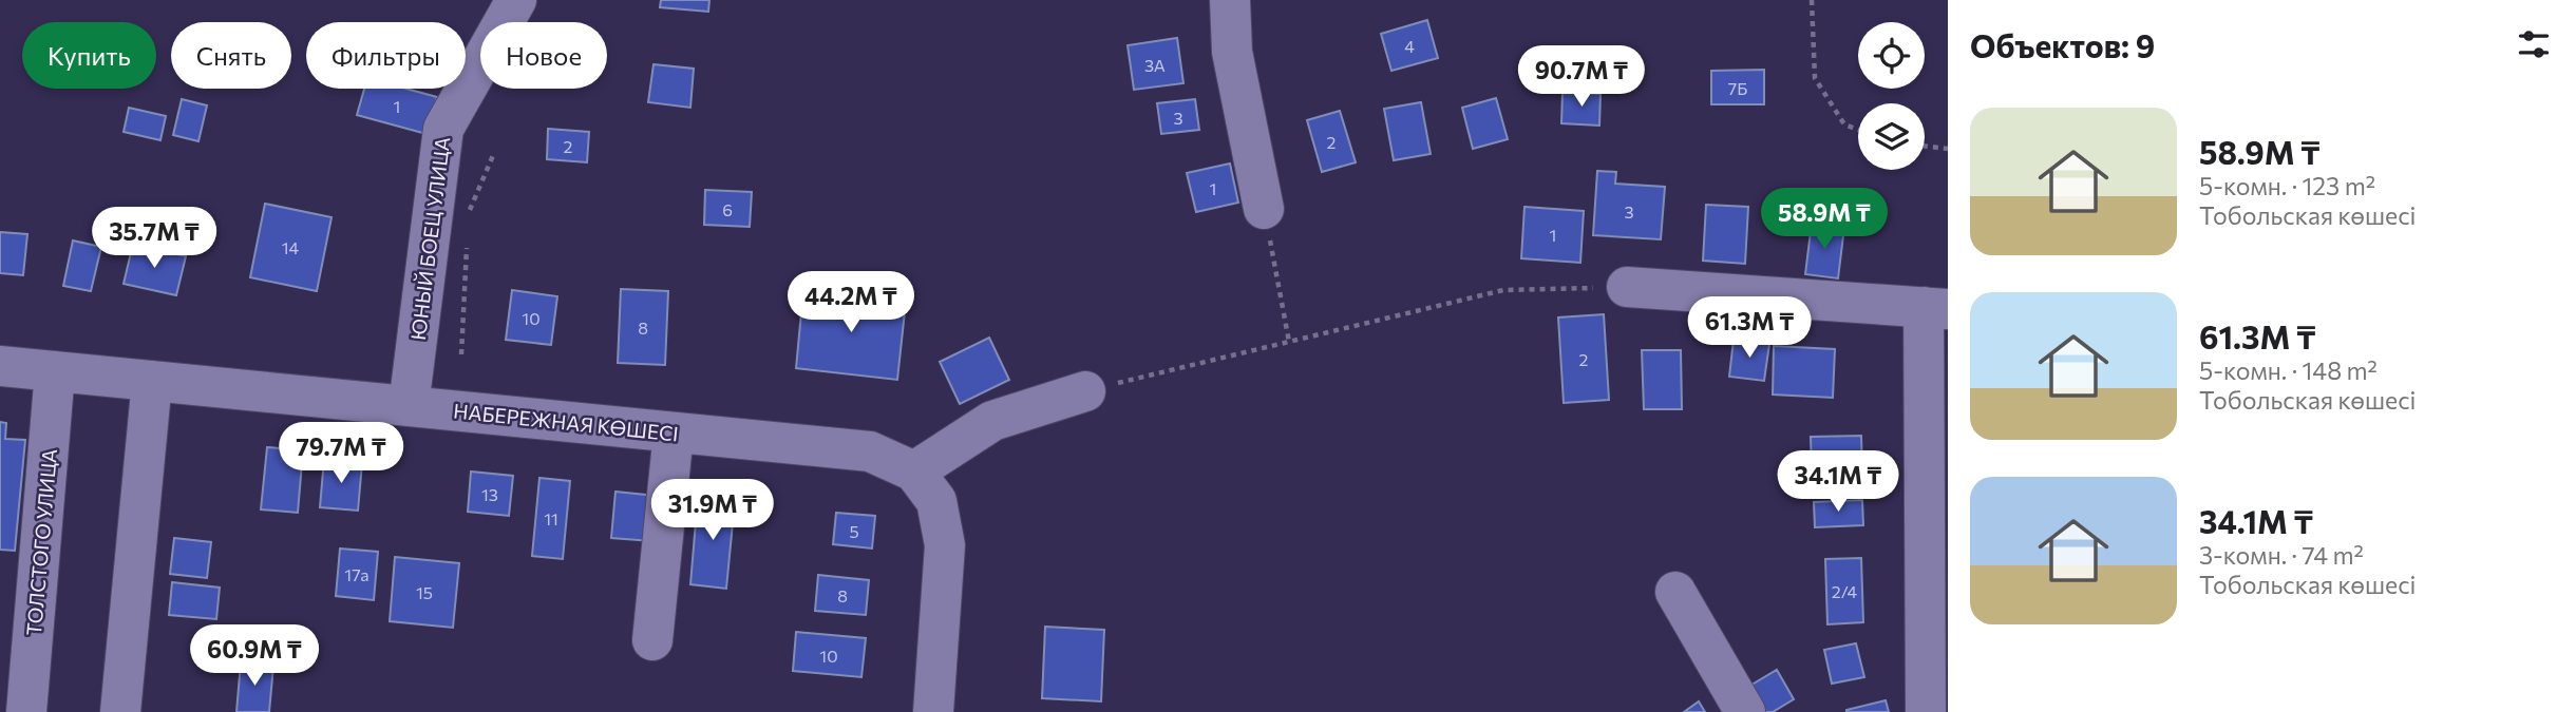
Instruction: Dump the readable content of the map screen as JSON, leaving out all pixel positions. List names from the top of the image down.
{
  "streets": {
    "street": ["ЮНЫЙ БОЕЦ УЛИЦА", "НАБЕРЕЖНАЯ КӨШЕСІ", "ТОЛСТОГО УЛИЦА"]
  },
  "crossings": [
    ["ЮНЫЙ БОЕЦ УЛИЦА", "НАБЕРЕЖНАЯ КӨШЕСІ"],
    ["НАБЕРЕЖНАЯ КӨШЕСІ", "ТОЛСТОГО УЛИЦА"]
  ],
  "house_numbers": [
    "4",
    "3А",
    "7Б",
    "1",
    "3",
    "2",
    "2",
    "1",
    "6",
    "3",
    "1",
    "14",
    "10",
    "8",
    "2",
    "13",
    "11",
    "5",
    "17а",
    "2/4",
    "15",
    "8",
    "10"
  ],
  "page": {
    "heading": "Объектов: 9",
    "chip": [
      "Купить",
      "Снять",
      "Фильтры",
      "Новое"
    ],
    "price": [
      "90.7M ₸",
      "58.9M ₸",
      "35.7M ₸",
      "44.2M ₸",
      "61.3M ₸",
      "79.7M ₸",
      "34.1M ₸",
      "31.9M ₸",
      "60.9M ₸"
    ],
    "list": [
      {
        "name": "58.9M ₸",
        "note": "5-комн. · 123 m² · Тобольская көшесі"
      },
      {
        "name": "61.3M ₸",
        "note": "5-комн. · 148 m² · Тобольская көшесі"
      },
      {
        "name": "34.1M ₸",
        "note": "3-комн. · 74 m² · Тобольская көшесі"
      }
    ]
  }
}
